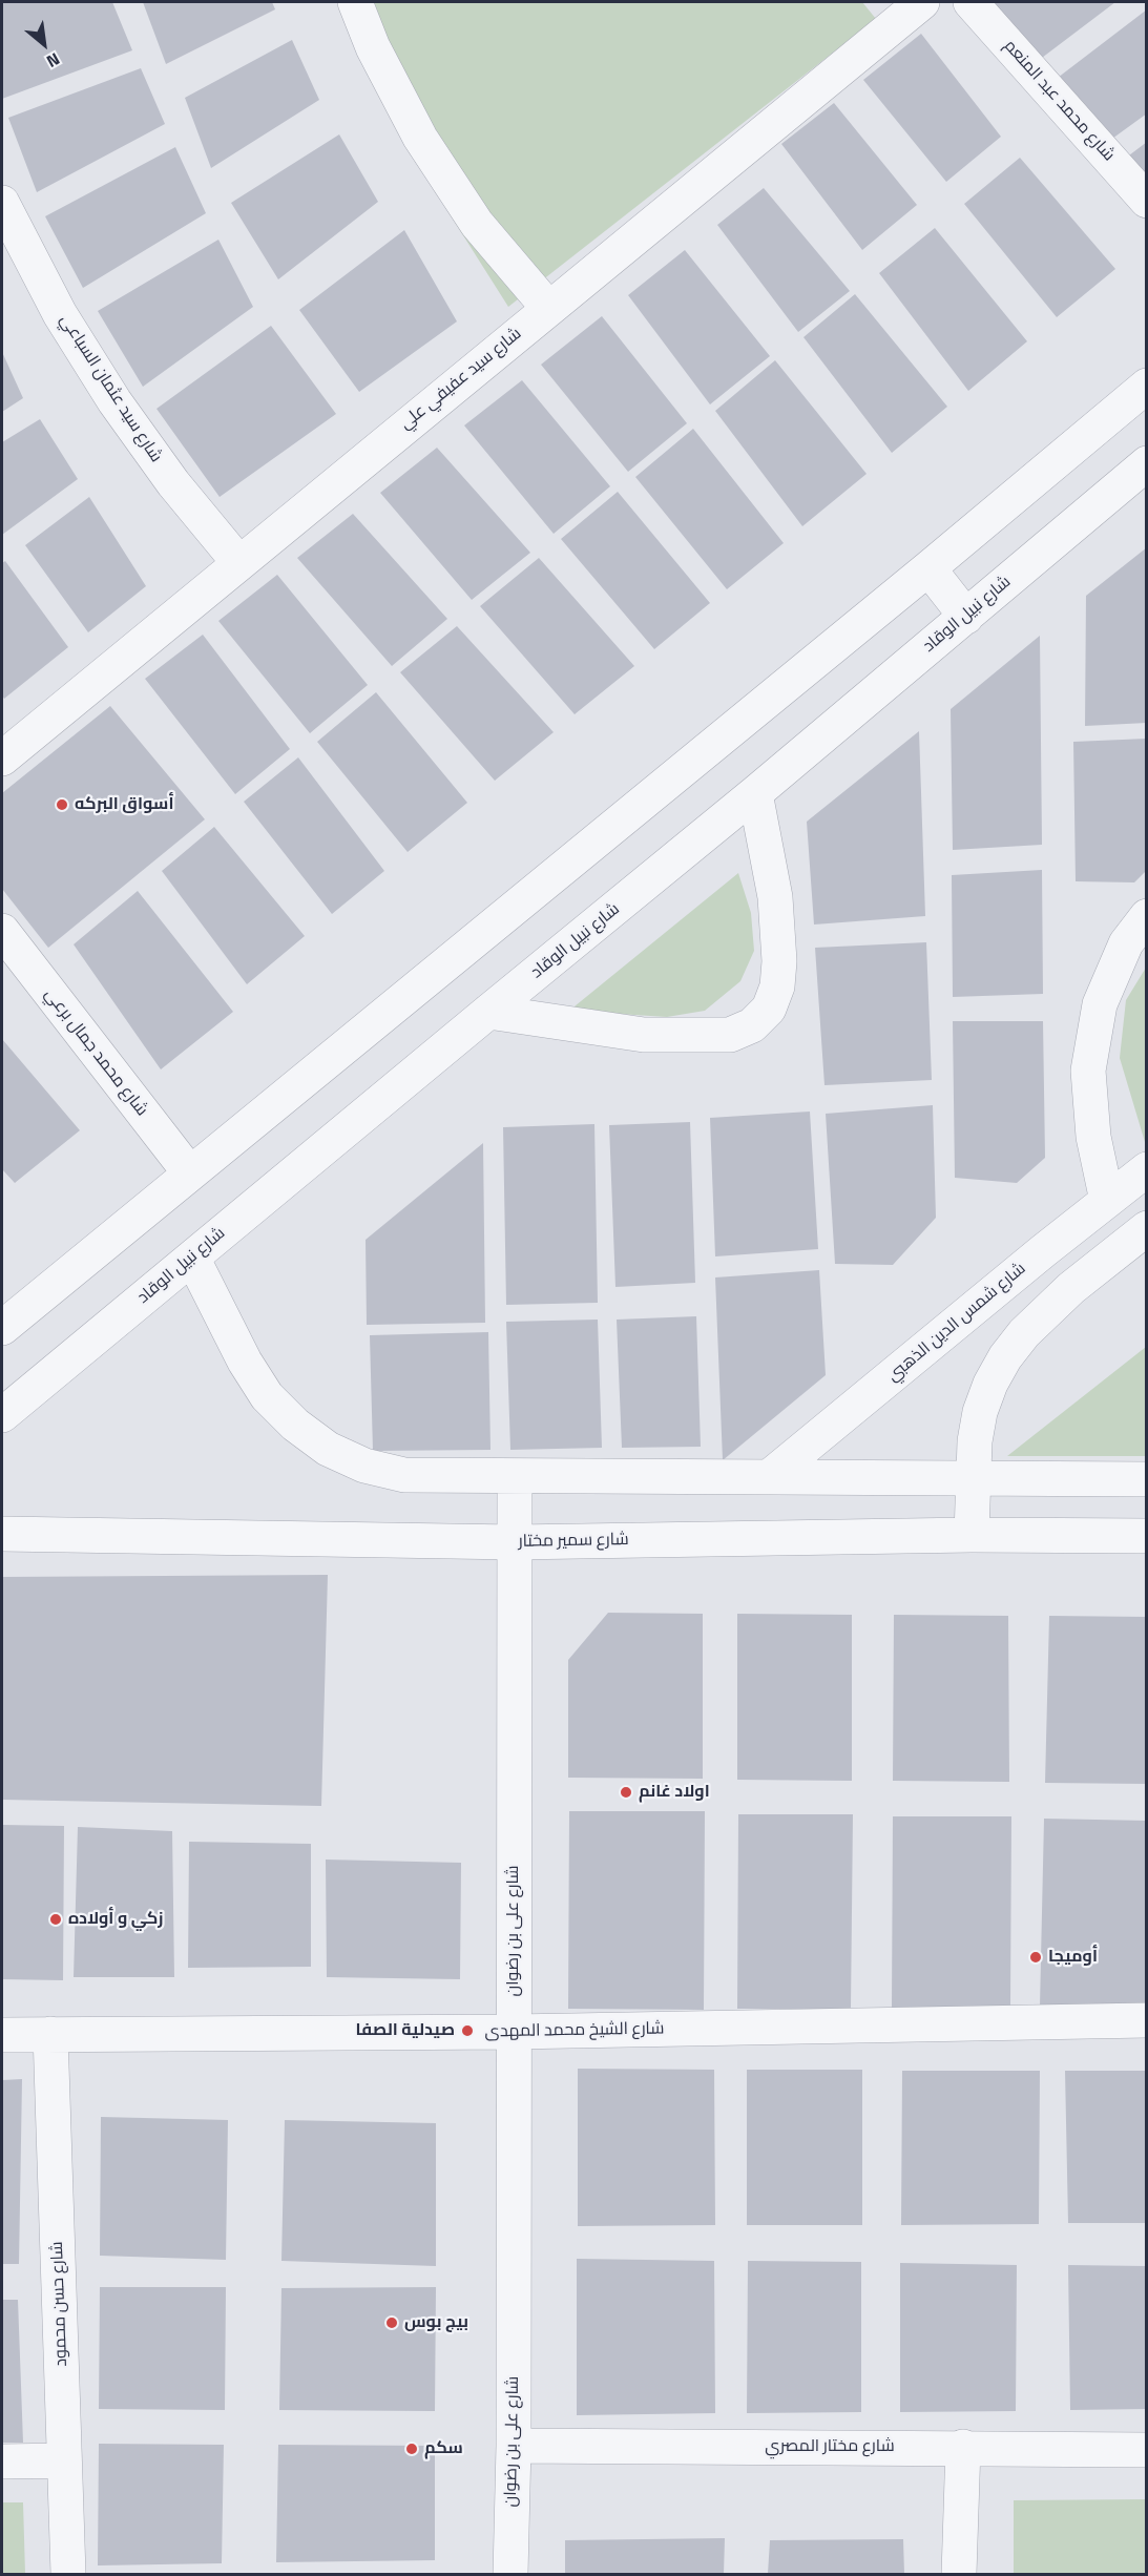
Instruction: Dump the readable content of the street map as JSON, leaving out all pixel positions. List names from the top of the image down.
{
  "streets": {
    "street": [
      "شارع محمد عبد المنعم",
      "شارع سيد عفيفي علي",
      "شارع سيد عثمان السباعي",
      "شارع نبيل الوقاد",
      "شارع محمد جمال برعي",
      "شارع شمس الدين الذهبي",
      "شارع سمير مختار",
      "شارع على بن رضوان",
      "شارع الشيخ محمد المهدى",
      "شارع حسن محمود",
      "شارع مختار المصري"
    ]
  },
  "crossings": [
    ["شارع سيد عفيفي علي", "شارع سيد عثمان السباعي"],
    ["شارع سمير مختار", "شارع على بن رضوان"],
    ["شارع على بن رضوان", "شارع الشيخ محمد المهدى"],
    ["شارع على بن رضوان", "شارع مختار المصري"],
    ["شارع الشيخ محمد المهدى", "شارع حسن محمود"]
  ],
  "places": [
    "أسواق البركه",
    "اولاد غانم",
    "زكي و أولاده",
    "أوميجا",
    "صيدلية الصفا",
    "بيج بوس",
    "سكم"
  ],
  "north": "bottom right"
}
